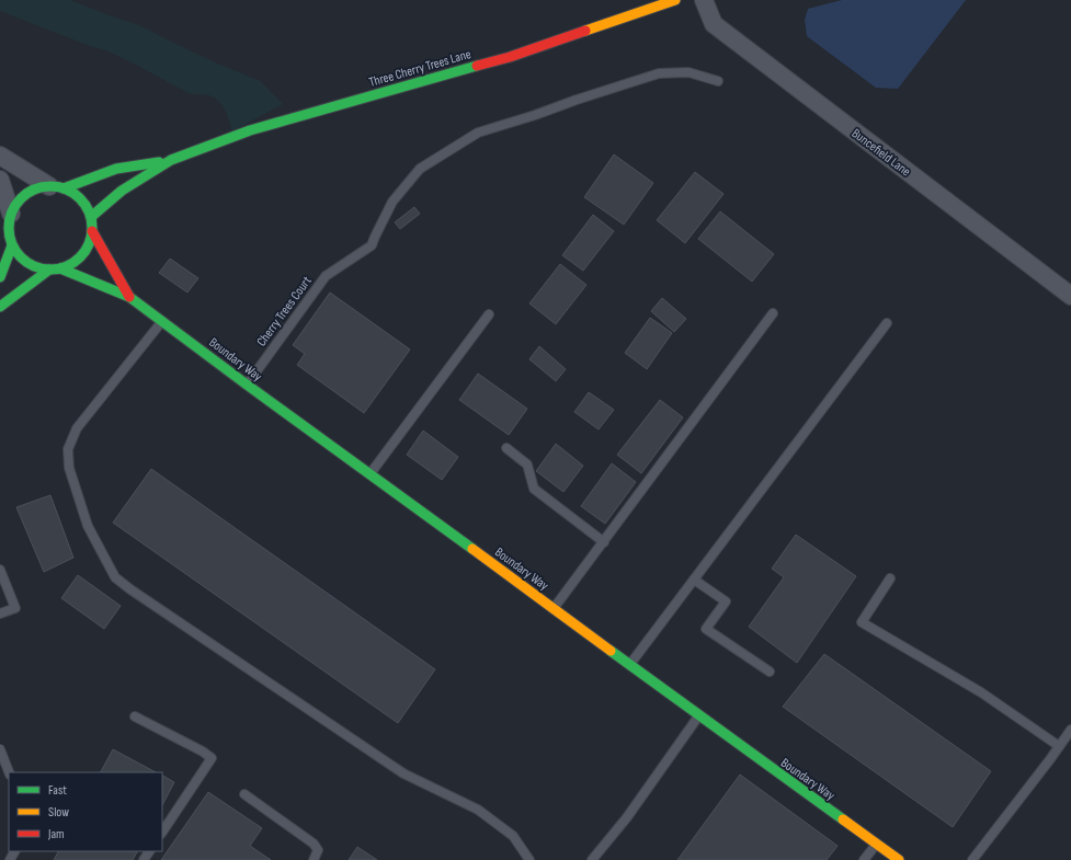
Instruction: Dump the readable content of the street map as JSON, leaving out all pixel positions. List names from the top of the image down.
{
  "streets": {
    "street": ["Three Cherry Trees Lane", "Buncefield Lane", "Boundary Way"],
    "lane": ["Cherry Trees Court"]
  },
  "crossings": [
    ["Three Cherry Trees Lane", "Boundary Way"],
    ["Cherry Trees Court", "Boundary Way"]
  ],
  "legend": ["Fast", "Slow", "Jam"]
}
